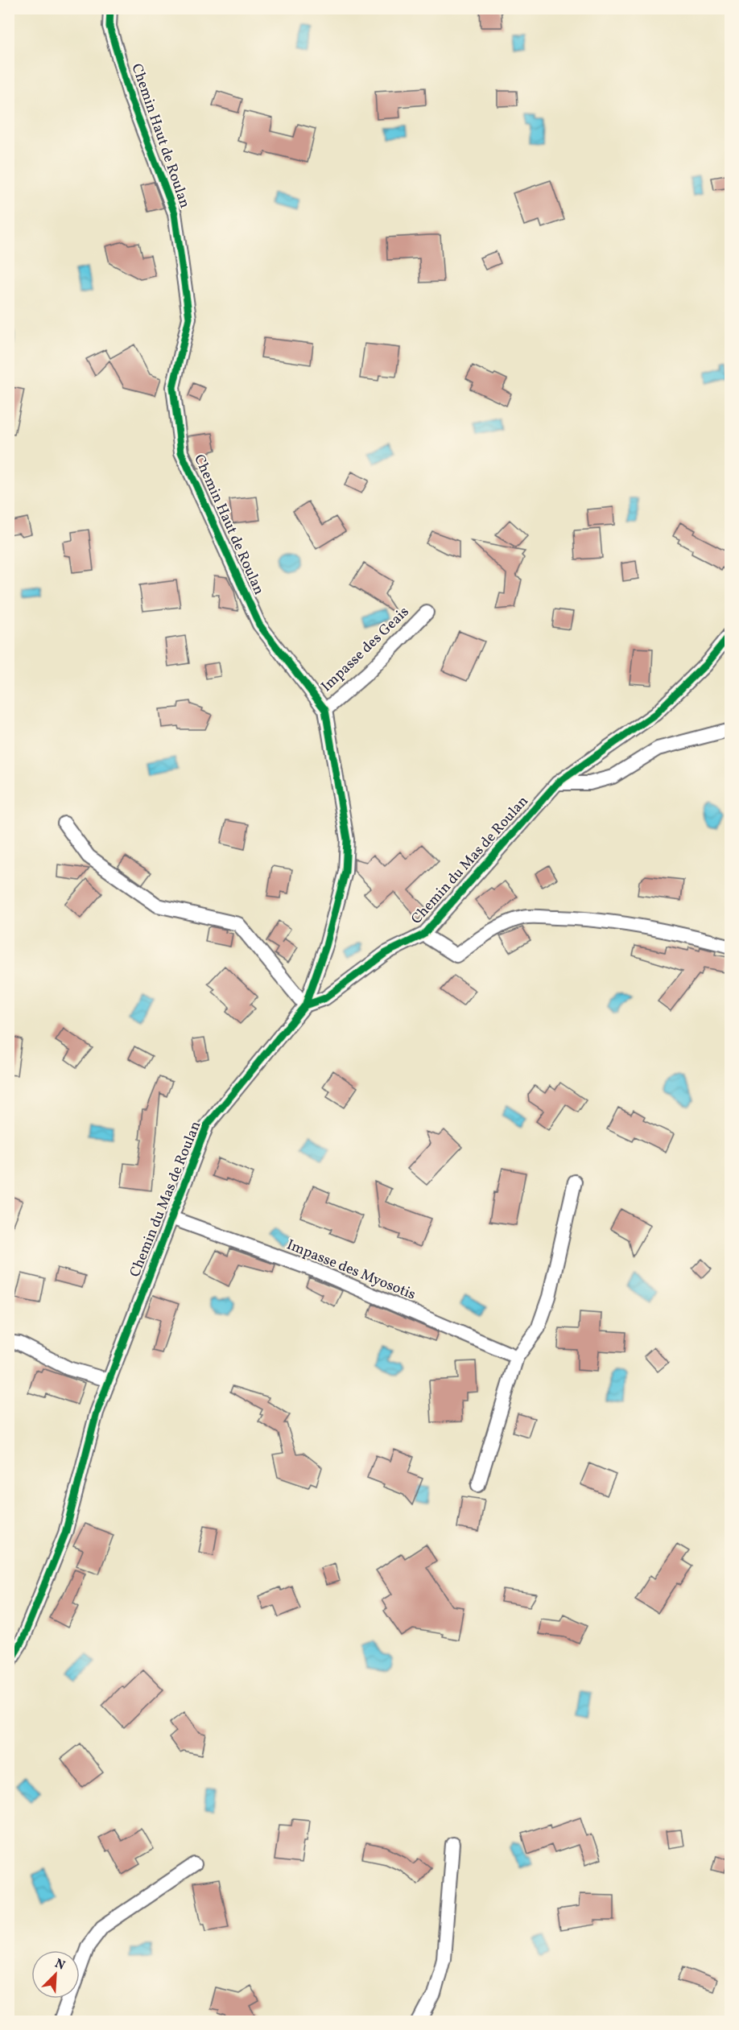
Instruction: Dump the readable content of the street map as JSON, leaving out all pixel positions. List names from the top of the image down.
{
  "streets": {
    "street": [
      "Chemin Haut de Roulan",
      "Impasse des Geais",
      "Chemin du Mas de Roulan",
      "Impasse des Myosotis"
    ]
  },
  "crossings": [
    ["Chemin Haut de Roulan", "Impasse des Geais"],
    ["Chemin Haut de Roulan", "Chemin du Mas de Roulan"],
    ["Chemin du Mas de Roulan", "Impasse des Myosotis"]
  ],
  "north": "top right"
}
